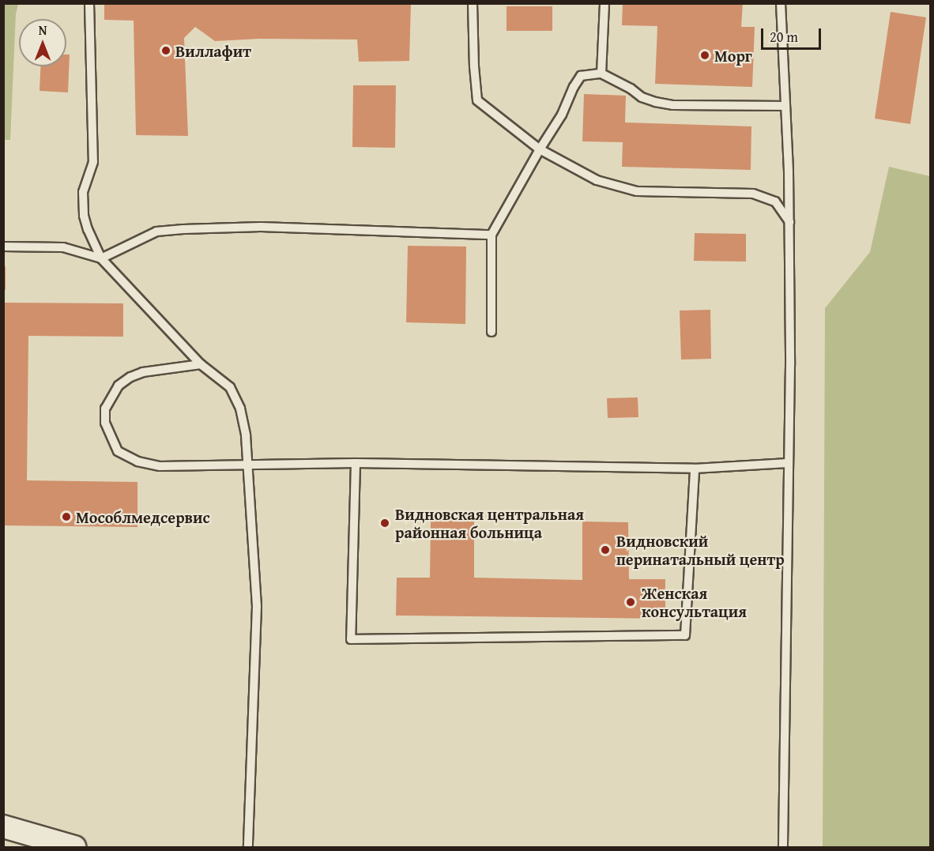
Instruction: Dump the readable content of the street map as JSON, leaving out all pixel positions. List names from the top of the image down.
{
  "places": [
    "Виллафит",
    "Морг",
    "Мособлмедсервис",
    "Видновская центральная районная больница",
    "Видновский перинатальный центр",
    "Женская консультация"
  ],
  "scale_bar": "20 m",
  "north": "top"
}
